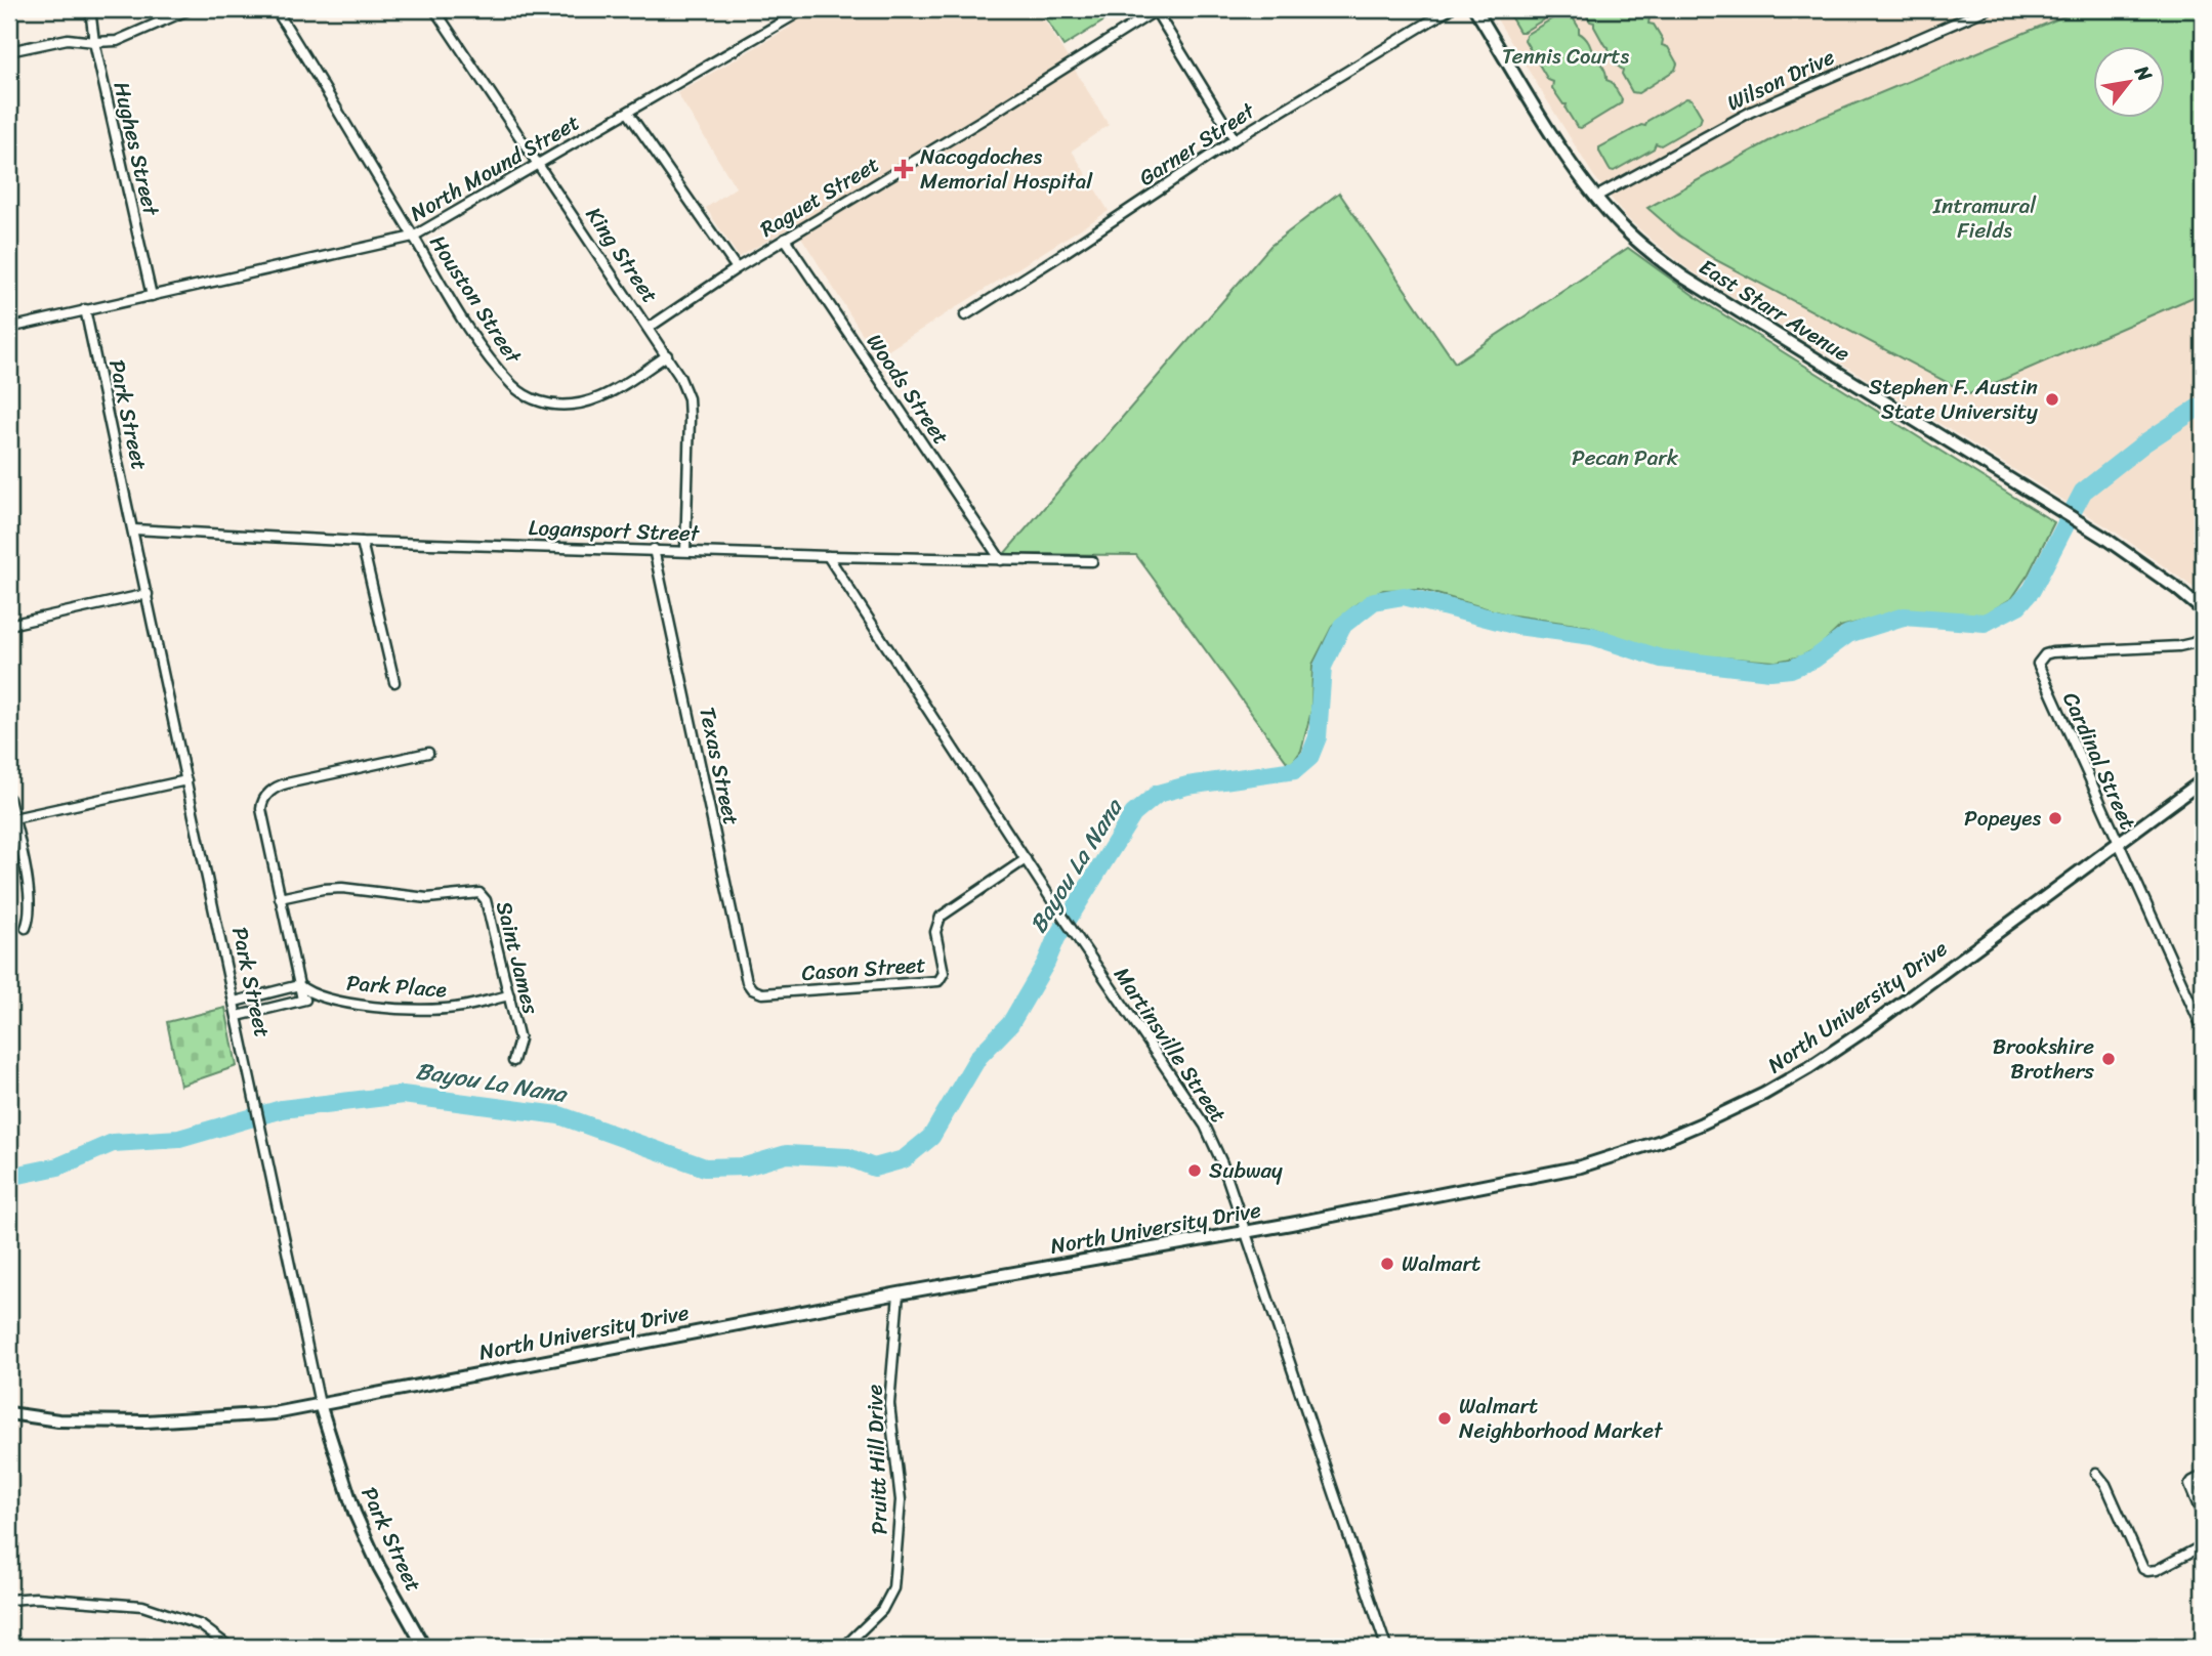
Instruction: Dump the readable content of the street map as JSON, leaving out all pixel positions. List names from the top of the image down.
{
  "streets": {
    "main road": ["East Starr Avenue", "Park Street", "North University Drive"],
    "street": [
      "Wilson Drive",
      "Garner Street",
      "Hughes Street",
      "North Mound Street",
      "Raguet Street",
      "King Street",
      "Houston Street",
      "Woods Street",
      "Logansport Street",
      "Cardinal Street",
      "Texas Street",
      "Saint James",
      "Cason Street",
      "Park Place",
      "Martinsville Street",
      "Pruitt Hill Drive"
    ]
  },
  "crossings": [
    ["Wilson Drive", "East Starr Avenue"],
    ["Hughes Street", "North Mound Street"],
    ["North Mound Street", "King Street"],
    ["North Mound Street", "Houston Street"],
    ["North Mound Street", "Park Street"],
    ["Raguet Street", "King Street"],
    ["Raguet Street", "Woods Street"],
    ["King Street", "Houston Street"],
    ["King Street", "Logansport Street"],
    ["Woods Street", "Logansport Street"],
    ["Park Street", "Logansport Street"],
    ["Park Street", "Park Place"],
    ["Park Street", "North University Drive"],
    ["Logansport Street", "Texas Street"],
    ["Logansport Street", "Martinsville Street"],
    ["Cardinal Street", "North University Drive"],
    ["Texas Street", "Cason Street"],
    ["Saint James", "Park Place"],
    ["Cason Street", "Martinsville Street"],
    ["North University Drive", "Martinsville Street"],
    ["North University Drive", "Pruitt Hill Drive"]
  ],
  "water": ["Bayou La Nana"],
  "parks": ["Tennis Courts", "Intramural Fields", "Pecan Park"],
  "places": {
    "health": ["Nacogdoches Memorial Hospital"],
    "other": [
      "Stephen F. Austin State University",
      "Popeyes",
      "Brookshire Brothers",
      "Subway",
      "Walmart",
      "Walmart Neighborhood Market"
    ]
  },
  "north": "top right"
}
